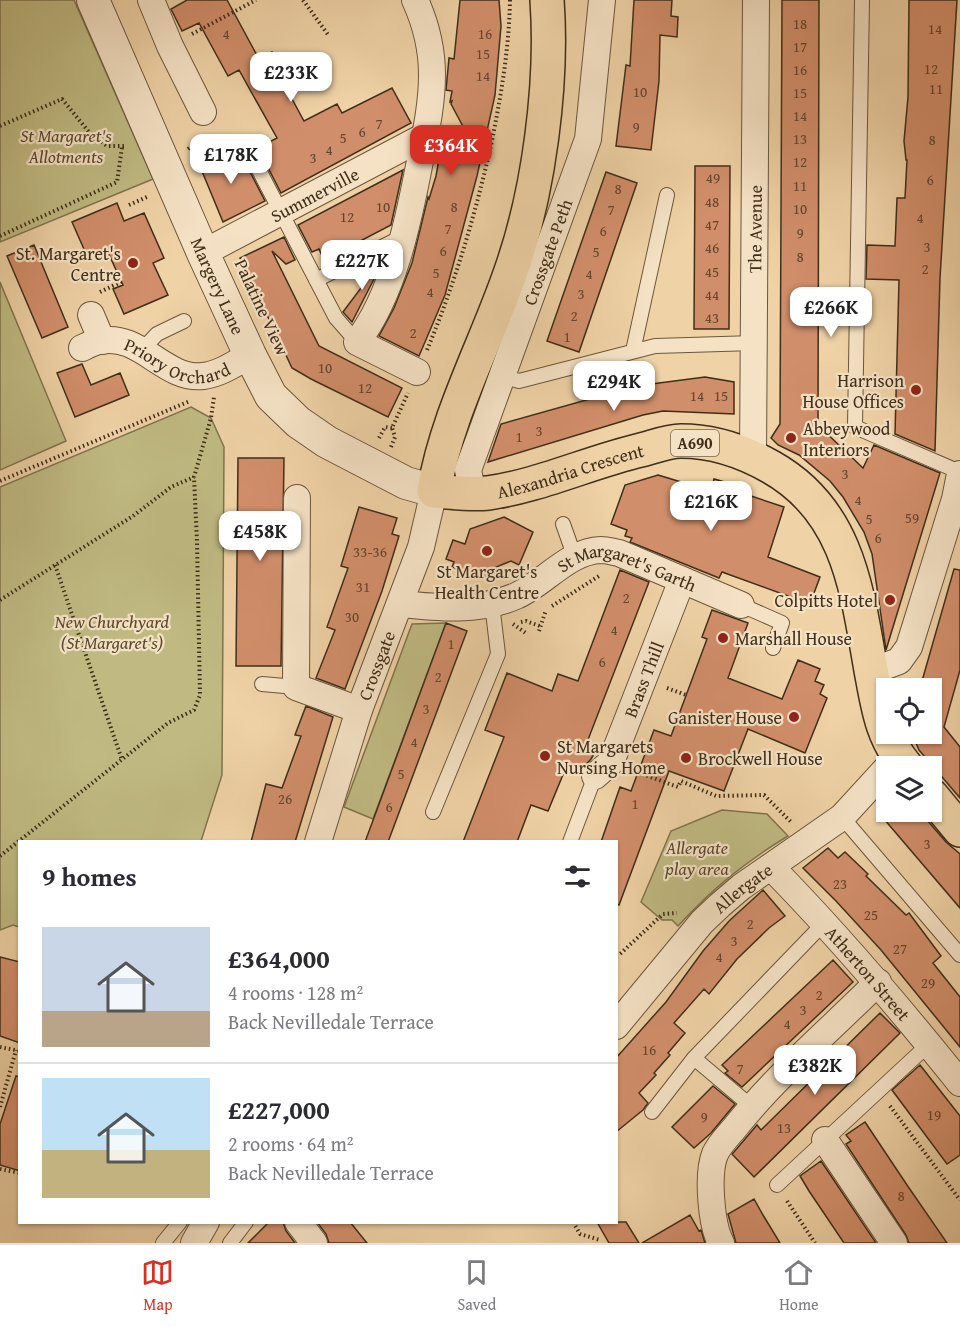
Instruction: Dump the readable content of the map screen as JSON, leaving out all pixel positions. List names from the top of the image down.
{
  "streets": {
    "highway": ["A690", "Alexandria Crescent"],
    "street": [
      "Summerville",
      "The Avenue",
      "Crossgate Peth",
      "Margery Lane",
      "Priory Orchard",
      "St Margaret's Garth",
      "Crossgate",
      "Brass Thill",
      "Allergate",
      "Atherton Street"
    ]
  },
  "crossings": [
    ["Summerville", "Margery Lane"],
    ["The Avenue", "Alexandria Crescent"],
    ["Crossgate Peth", "Alexandria Crescent"],
    ["Margery Lane", "Priory Orchard"],
    ["Margery Lane", "Alexandria Crescent"],
    ["Margery Lane", "Crossgate"],
    ["Alexandria Crescent", "Crossgate"],
    ["St Margaret's Garth", "Crossgate"],
    ["St Margaret's Garth", "Brass Thill"],
    ["Allergate", "Atherton Street"]
  ],
  "parks": ["St Margaret's Allotments", "New Churchyard (St Margaret's)", "Allergate play area"],
  "places": [
    "St. Margaret's Centre",
    "Harrison House Offices",
    "Abbeywood Interiors",
    "St Margaret's Health Centre",
    "Colpitts Hotel",
    "Marshall House",
    "Ganister House",
    "St Margarets Nursing Home",
    "Brockwell House"
  ],
  "house_numbers": [
    "18",
    "14",
    "4",
    "16",
    "17",
    "15",
    "12",
    "16",
    "14",
    "11",
    "10",
    "15",
    "14",
    "7",
    "9",
    "6",
    "5",
    "13",
    "8",
    "4",
    "3",
    "12",
    "49",
    "6",
    "11",
    "8",
    "48",
    "10",
    "8",
    "10",
    "7",
    "12",
    "4",
    "47",
    "7",
    "6",
    "9",
    "3",
    "46",
    "6",
    "5",
    "8",
    "2",
    "45",
    "5",
    "4",
    "4",
    "3",
    "44",
    "2",
    "43",
    "2",
    "1",
    "10",
    "12",
    "14",
    "15",
    "3",
    "1",
    "3",
    "4",
    "59",
    "5",
    "6",
    "33-36",
    "31",
    "2",
    "30",
    "4",
    "1",
    "6",
    "2",
    "3",
    "4",
    "5",
    "26",
    "1",
    "6",
    "3",
    "23",
    "25",
    "2",
    "3",
    "27",
    "4",
    "29",
    "2",
    "3",
    "4",
    "16",
    "7",
    "19",
    "9",
    "13",
    "8"
  ],
  "page": {
    "price": [
      "£233K",
      "£364K",
      "£178K",
      "£227K",
      "£266K",
      "£294K",
      "£216K",
      "£458K",
      "£382K"
    ],
    "heading": "9 homes",
    "list": [
      {
        "name": "£364,000",
        "note": "4 rooms · 128 m² · Back Nevilledale Terrace"
      },
      {
        "name": "£227,000",
        "note": "2 rooms · 64 m² · Back Nevilledale Terrace"
      }
    ],
    "tabs": ["Map", "Saved", "Home"]
  }
}
